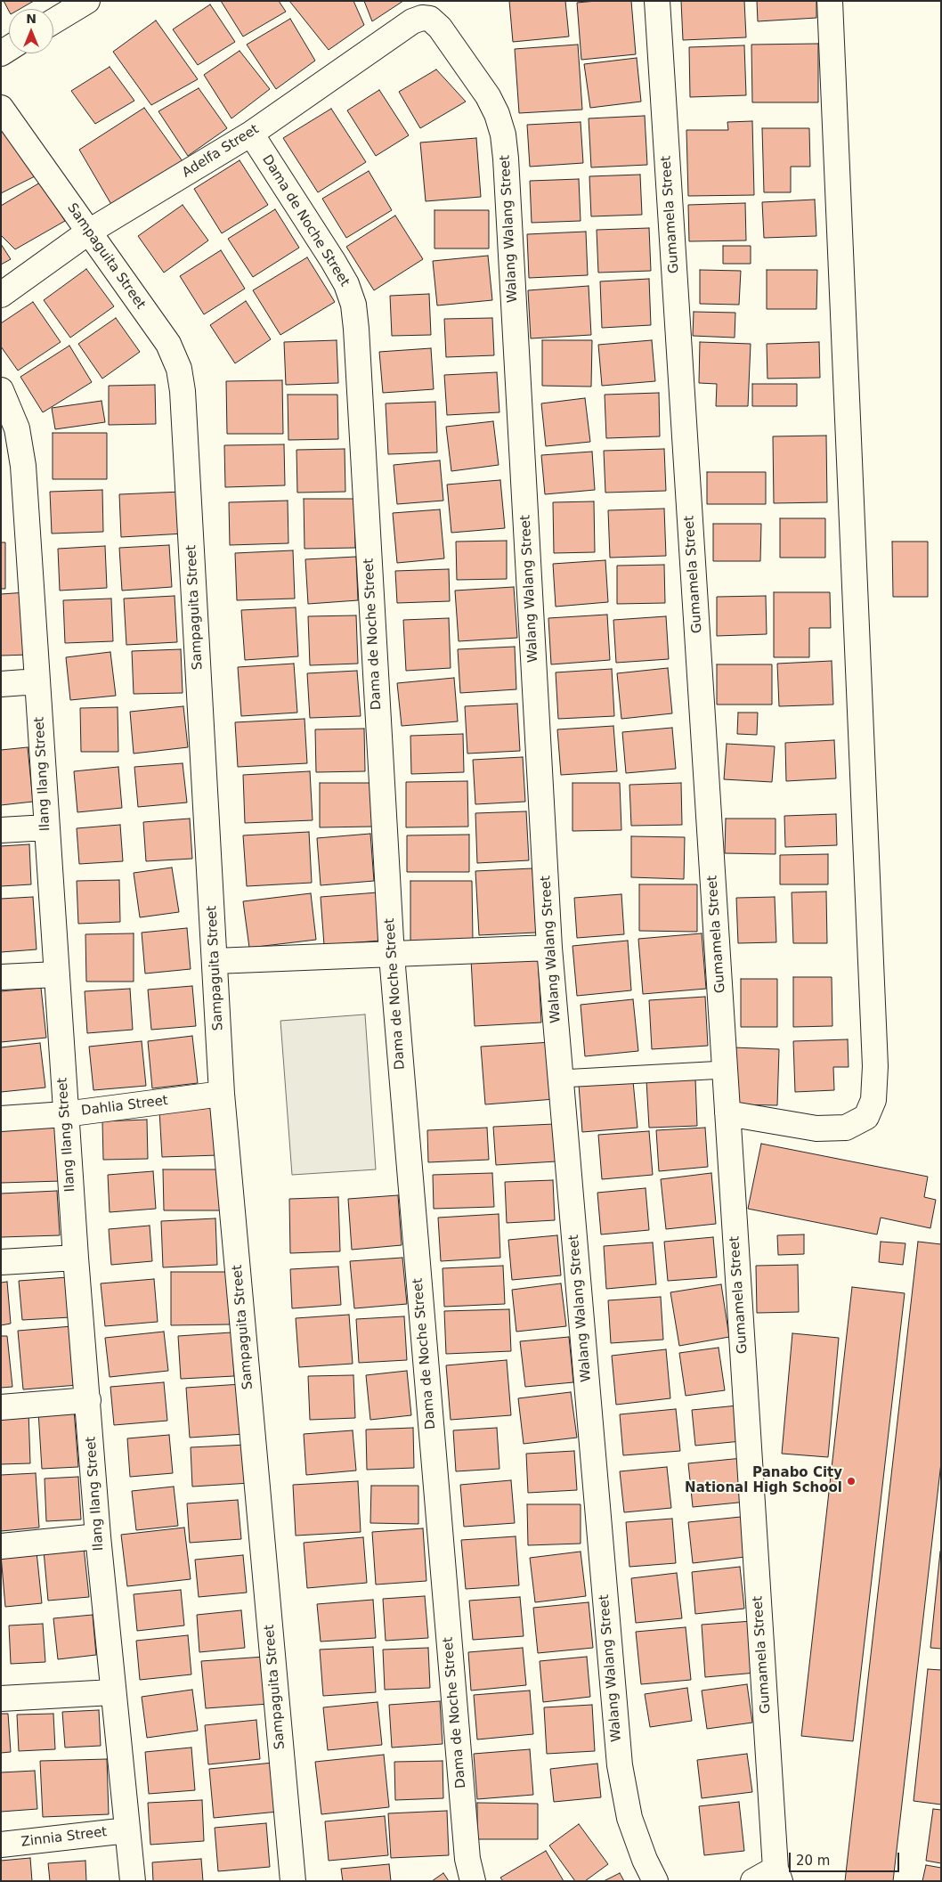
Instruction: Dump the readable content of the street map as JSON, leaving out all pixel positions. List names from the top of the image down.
{
  "streets": {
    "street": [
      "Adelfa Street",
      "Gumamela Street",
      "Dama de Noche Street",
      "Walang Walang Street",
      "Sampaguita Street",
      "Ilang Ilang Street",
      "Dahlia Street",
      "Zinnia Street"
    ]
  },
  "crossings": [
    ["Adelfa Street", "Dama de Noche Street"],
    ["Adelfa Street", "Walang Walang Street"],
    ["Adelfa Street", "Sampaguita Street"],
    ["Sampaguita Street", "Dahlia Street"],
    ["Ilang Ilang Street", "Dahlia Street"],
    ["Ilang Ilang Street", "Zinnia Street"]
  ],
  "places": ["Panabo City National High School"],
  "scale_bar": "20 m",
  "north": "top"
}
